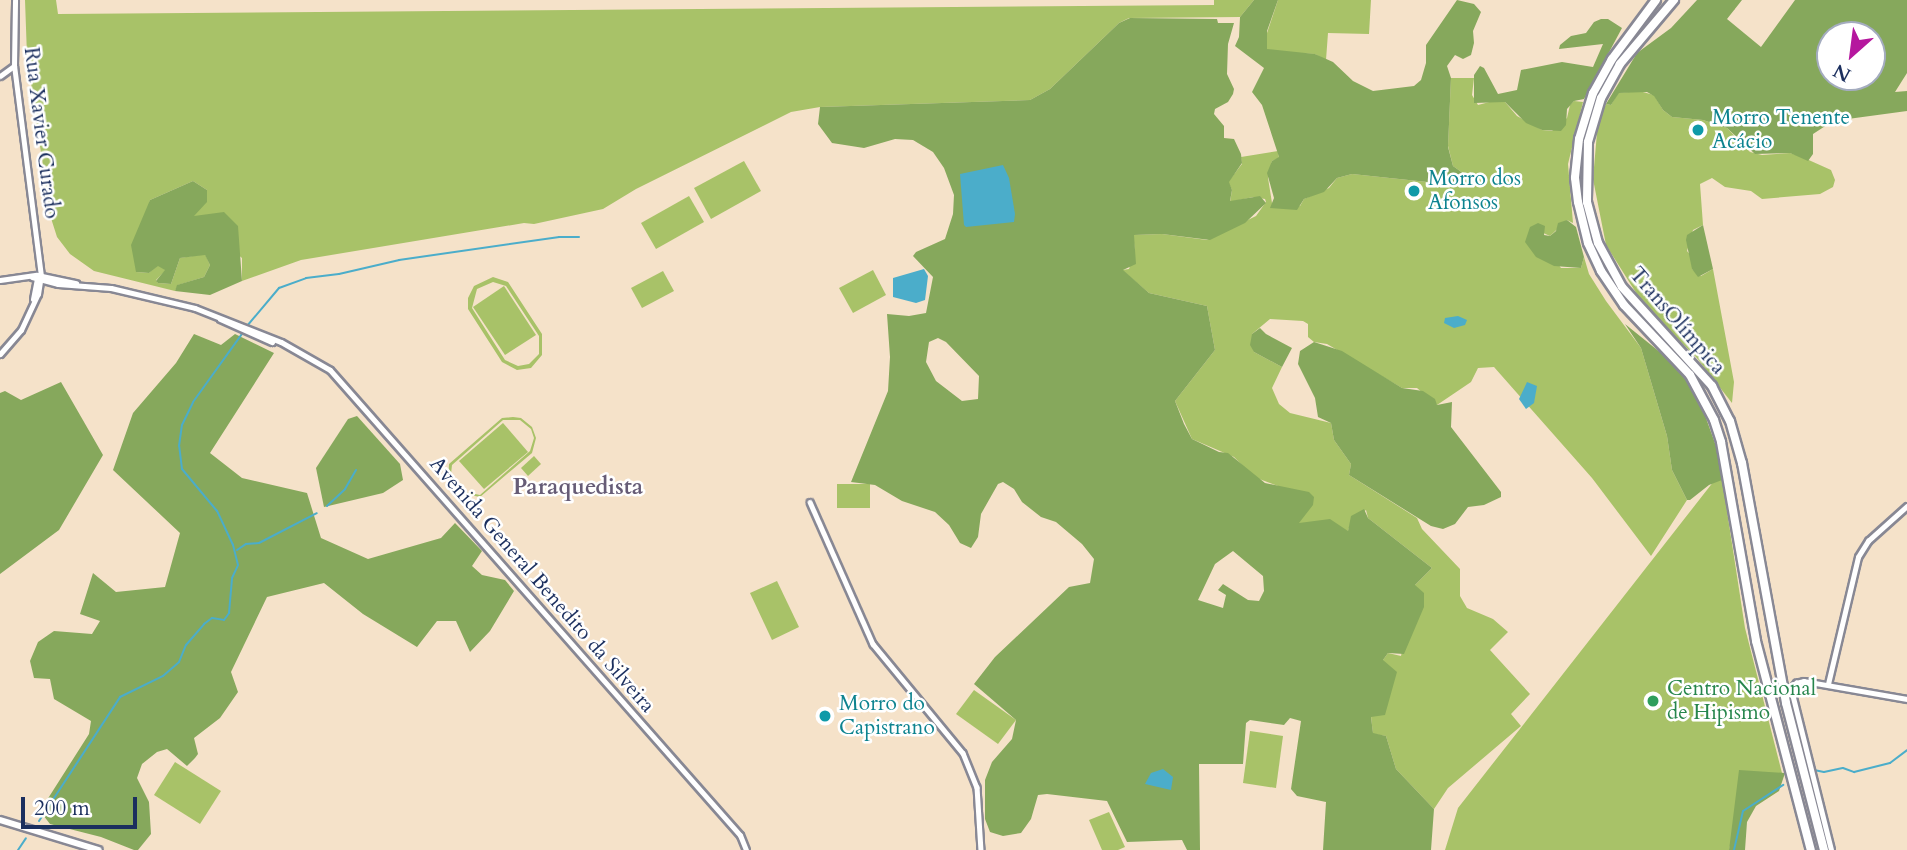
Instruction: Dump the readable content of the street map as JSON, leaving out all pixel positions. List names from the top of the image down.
{
  "streets": {
    "highway": ["TransOlímpica"],
    "main road": ["Rua Xavier Curado", "Avenida General Benedito da Silveira"]
  },
  "crossings": [
    ["Rua Xavier Curado", "Avenida General Benedito da Silveira"]
  ],
  "districts": ["Paraquedista"],
  "places": [
    "Morro Tenente Acácio",
    "Morro dos Afonsos",
    "Centro Nacional de Hipismo",
    "Morro do Capistrano"
  ],
  "scale_bar": "200 m",
  "north": "bottom left"
}
